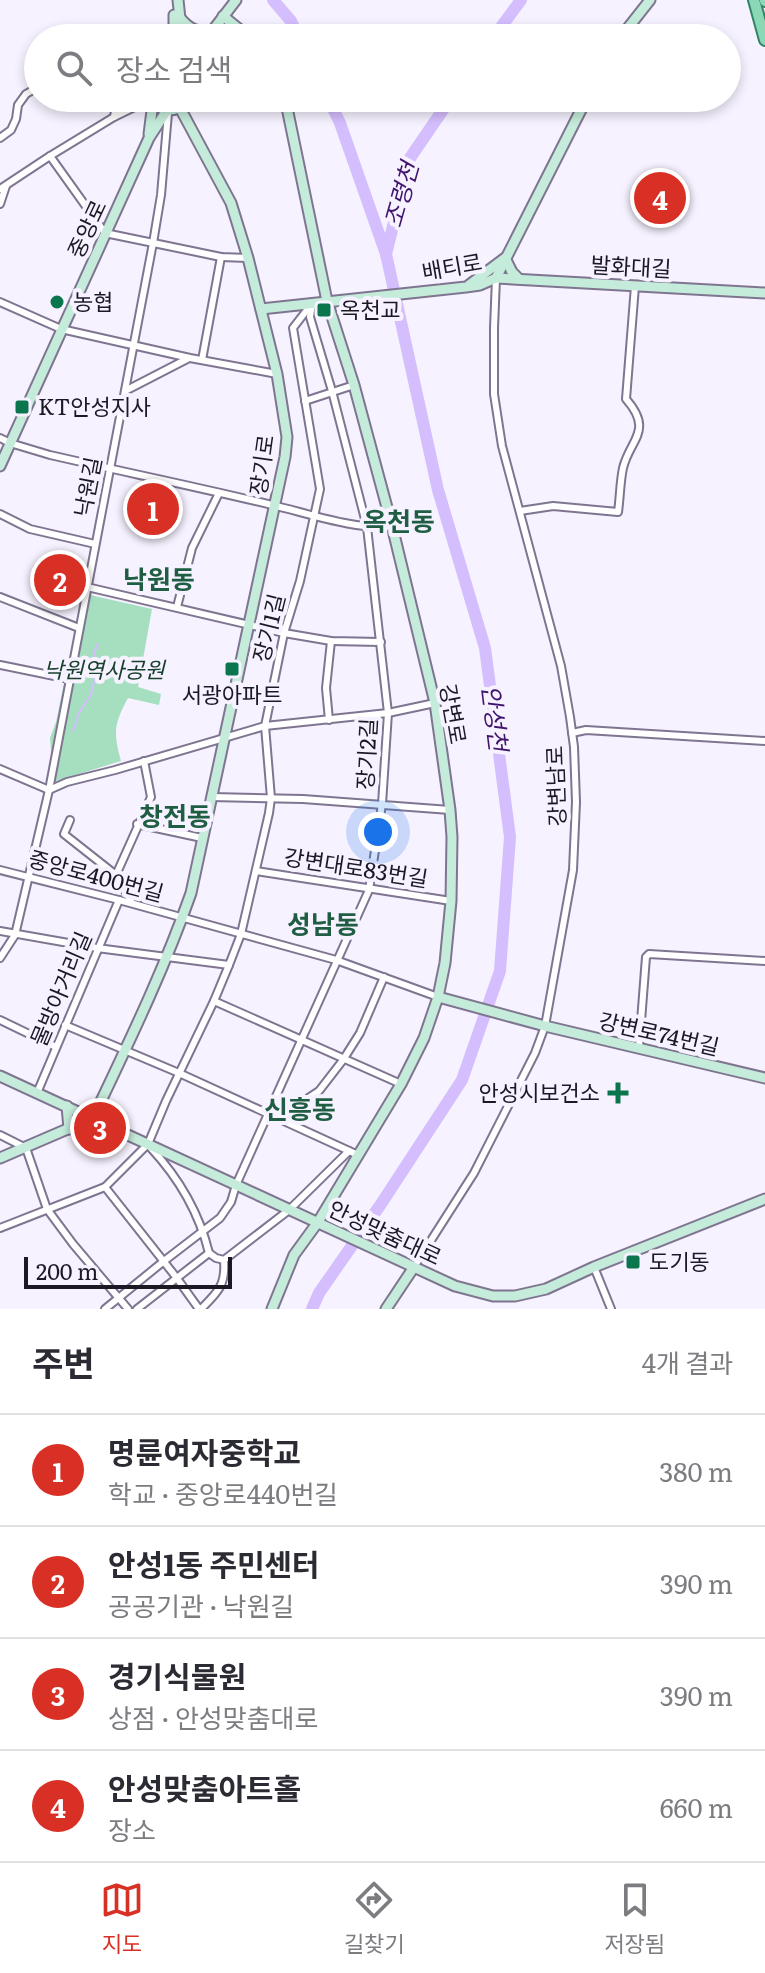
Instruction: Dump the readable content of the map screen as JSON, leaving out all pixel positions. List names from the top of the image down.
{
  "streets": {
    "main road": [
      "중앙로",
      "배티로",
      "발화대길",
      "장기로",
      "강변로",
      "강변로74번길",
      "안성맞춤대로"
    ],
    "street": [
      "낙원길",
      "장기1길",
      "장기2길",
      "강변남로",
      "강변대로83번길",
      "중앙로400번길",
      "물방아거리길"
    ]
  },
  "crossings": [
    ["배티로", "발화대길"],
    ["배티로", "장기로"],
    ["배티로", "장기1길"],
    ["배티로", "강변로"],
    ["배티로", "장기2길"],
    ["배티로", "강변남로"],
    ["발화대길", "강변남로"],
    ["장기로", "중앙로400번길"],
    ["장기로", "안성맞춤대로"],
    ["낙원길", "중앙로400번길"],
    ["장기1길", "장기2길"],
    ["장기1길", "강변대로83번길"],
    ["장기1길", "중앙로400번길"],
    ["장기1길", "안성맞춤대로"],
    ["강변로", "강변대로83번길"],
    ["강변로", "중앙로400번길"],
    ["강변로", "강변로74번길"],
    ["강변로", "안성맞춤대로"],
    ["장기2길", "강변대로83번길"],
    ["장기2길", "중앙로400번길"],
    ["장기2길", "안성맞춤대로"],
    ["강변남로", "강변로74번길"],
    ["강변남로", "안성맞춤대로"],
    ["중앙로400번길", "물방아거리길"],
    ["중앙로400번길", "강변로74번길"],
    ["물방아거리길", "안성맞춤대로"]
  ],
  "districts": [
    "옥천동",
    "낙원동",
    "창전동",
    "성남동",
    "신흥동"
  ],
  "water": ["조령천", "안성천"],
  "parks": ["낙원역사공원"],
  "places": {
    "other": ["농협"],
    "transit": [
      "옥천교",
      "KT안성지사",
      "서광아파트",
      "도기동"
    ],
    "health": ["안성시보건소"]
  },
  "scale_bar": "200 m",
  "page": {
    "search": "장소 검색",
    "pins": [
      "4",
      "1",
      "2",
      "3"
    ],
    "scale": "200 m",
    "heading": ["주변", "4개 결과"],
    "list": [
      {
        "mark": "1",
        "name": "명륜여자중학교",
        "note": "학교 · 중앙로440번길",
        "value": "380 m"
      },
      {
        "mark": "2",
        "name": "안성1동 주민센터",
        "note": "공공기관 · 낙원길",
        "value": "390 m"
      },
      {
        "mark": "3",
        "name": "경기식물원",
        "note": "상점 · 안성맞춤대로",
        "value": "390 m"
      },
      {
        "mark": "4",
        "name": "안성맞춤아트홀",
        "note": "장소",
        "value": "660 m"
      }
    ],
    "nav": ["지도", "길찾기", "저장됨"]
  }
}
